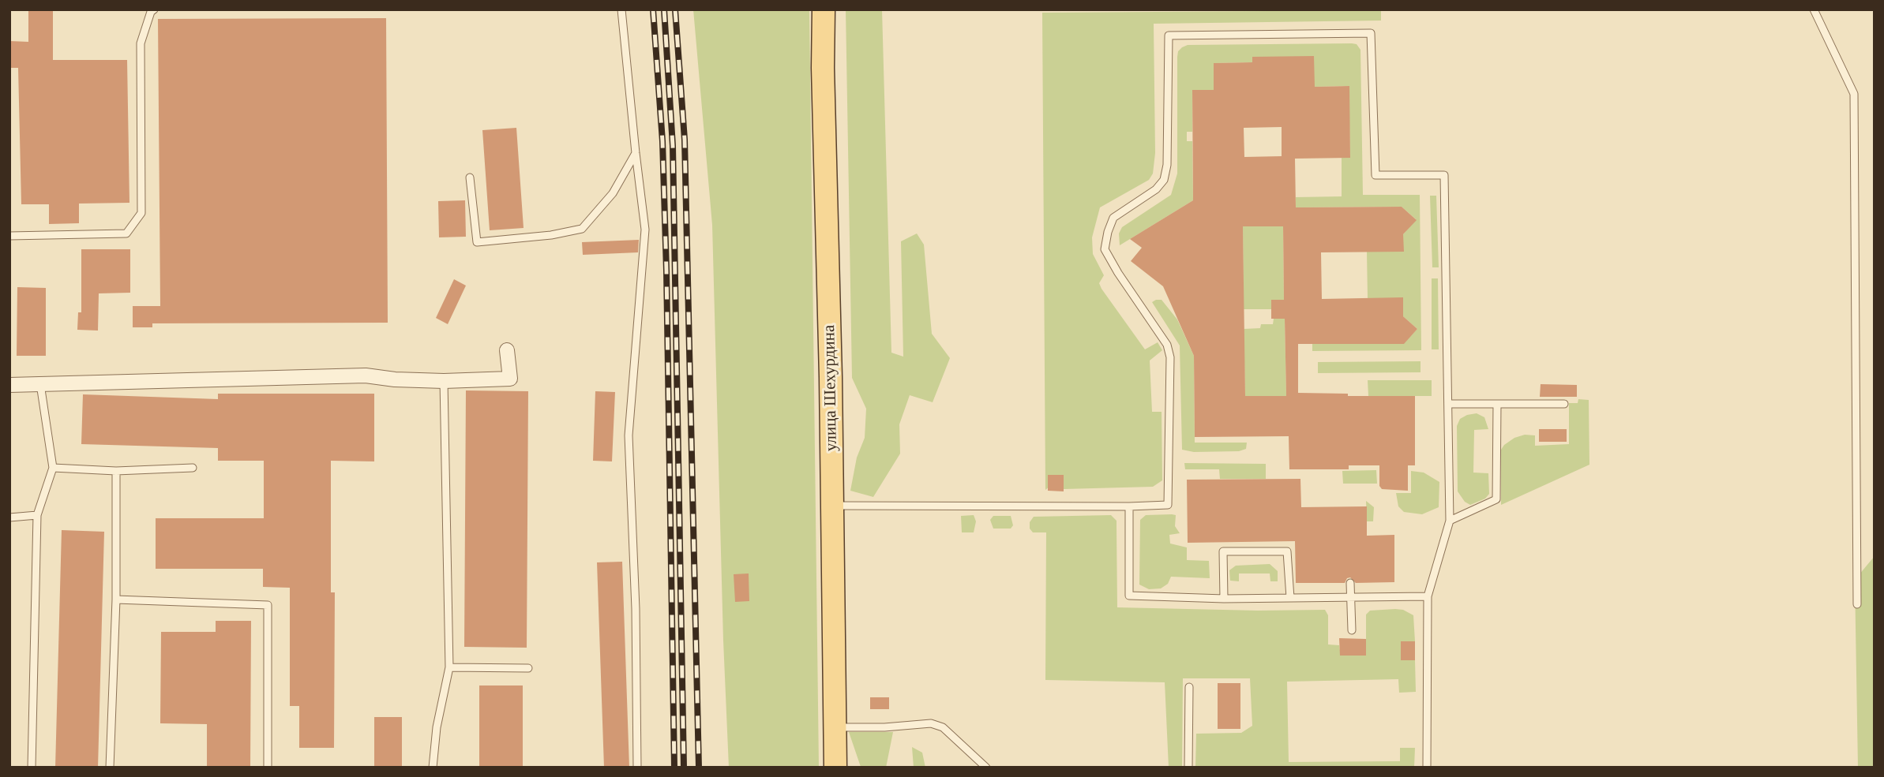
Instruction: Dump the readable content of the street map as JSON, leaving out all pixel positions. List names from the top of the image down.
{
  "streets": {
    "main road": ["улица Шехурдина"]
  }
}
